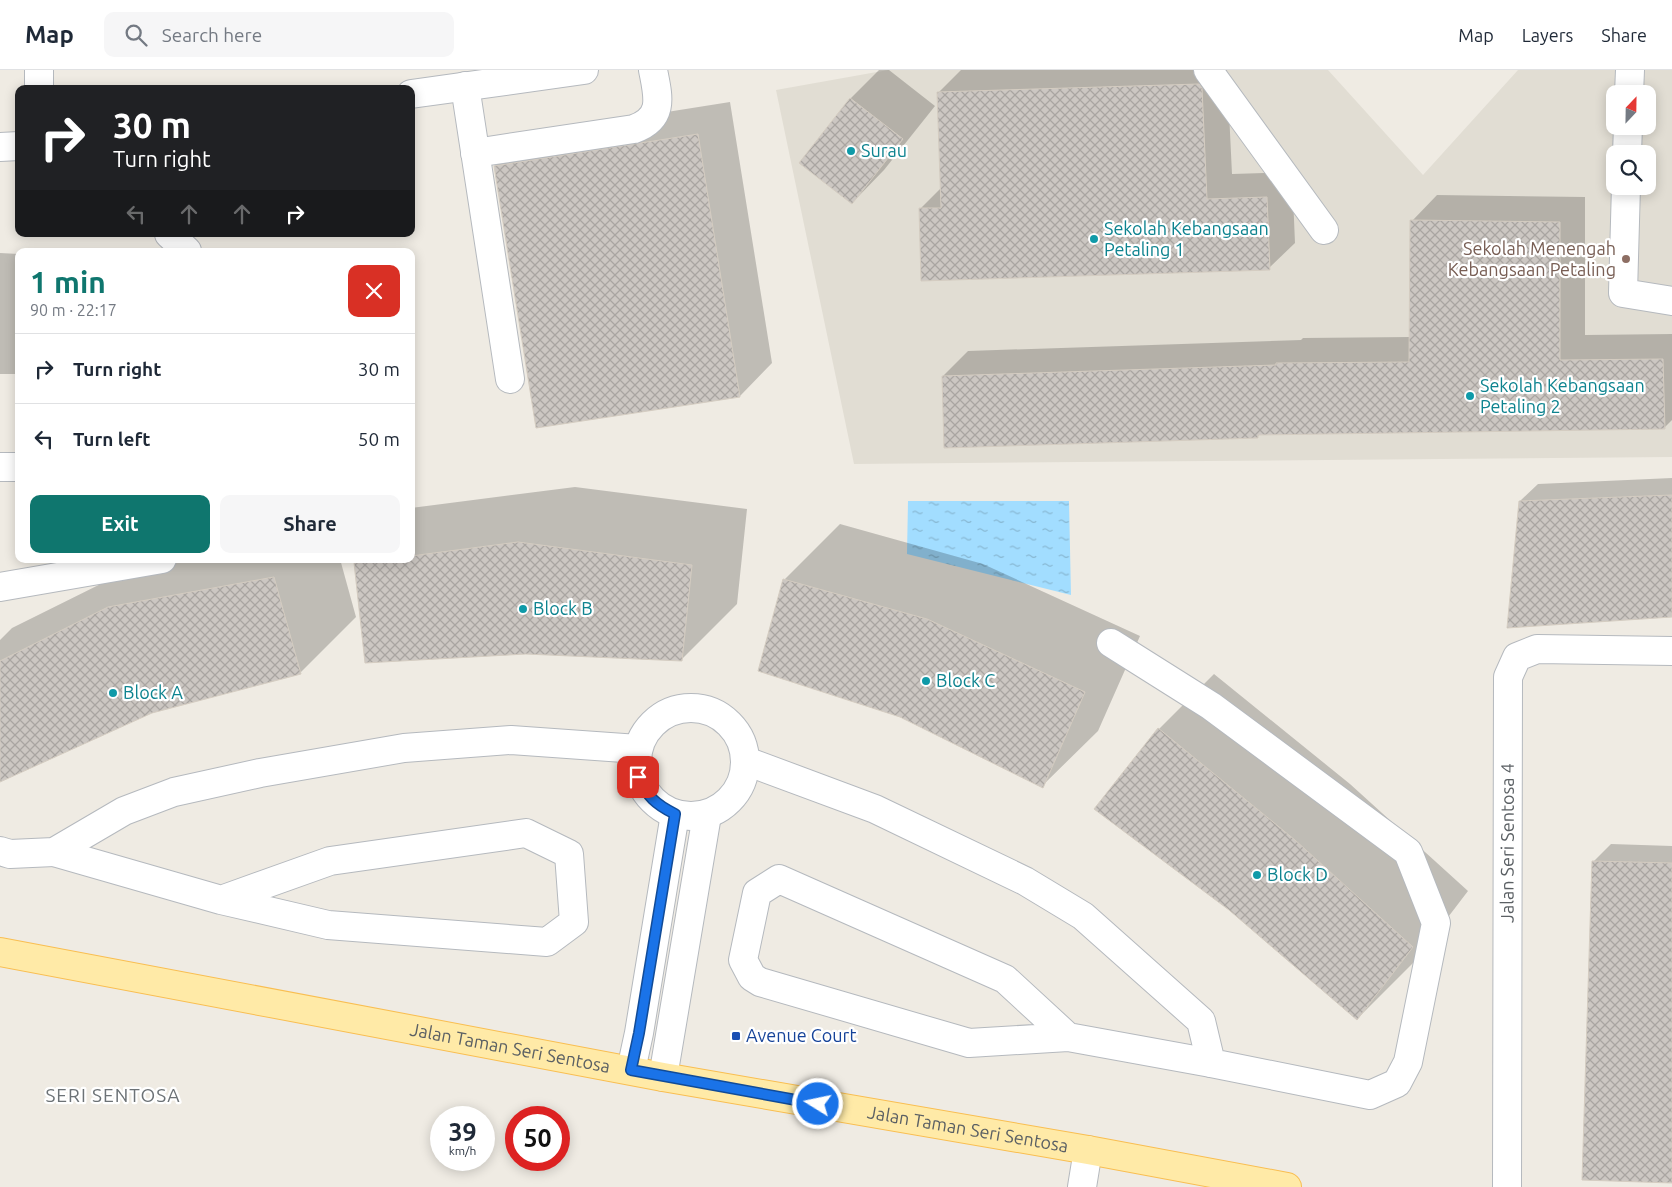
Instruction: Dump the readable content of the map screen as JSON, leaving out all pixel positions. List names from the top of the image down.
{
  "streets": {
    "main road": ["Jalan Taman Seri Sentosa"],
    "street": ["Jalan Seri Sentosa 4"]
  },
  "districts": ["SERI SENTOSA"],
  "places": {
    "other": [
      "Surau",
      "Sekolah Kebangsaan Petaling 1",
      "Sekolah Menengah Kebangsaan Petaling",
      "Sekolah Kebangsaan Petaling 2",
      "Block B",
      "Block C",
      "Block A",
      "Block D"
    ],
    "transit": ["Avenue Court"]
  },
  "north": "top",
  "page": {
    "header": "Map",
    "search": "Search here",
    "nav": ["Map", "Layers", "Share"],
    "turn": ["30 m", "Turn right"],
    "heading": ["1 min", "90 m · 22:17"],
    "list": [
      {
        "name": "Turn right",
        "value": "30 m"
      },
      {
        "name": "Turn left",
        "value": "50 m"
      }
    ],
    "buttons": ["Exit", "Share"],
    "speed": "39 km/h",
    "limit": "50"
  }
}
